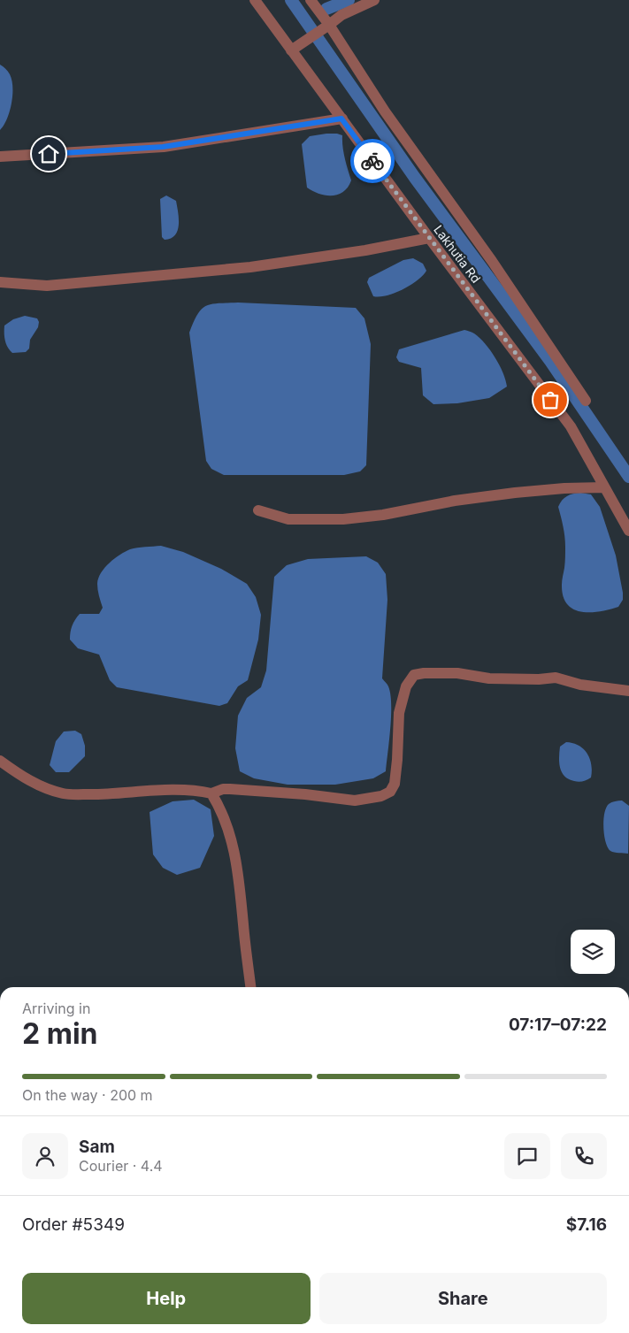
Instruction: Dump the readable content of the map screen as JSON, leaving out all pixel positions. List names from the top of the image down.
{
  "streets": {
    "street": ["Lakhutia Rd"]
  },
  "page": {
    "heading": ["2 min", "Arriving in", "07:17–07:22"],
    "panel": [
      "Sam",
      "Courier · 4.4",
      "Order #5349",
      "$7.16"
    ],
    "bar": "On the way · 200 m",
    "buttons": ["Help", "Share"]
  }
}
